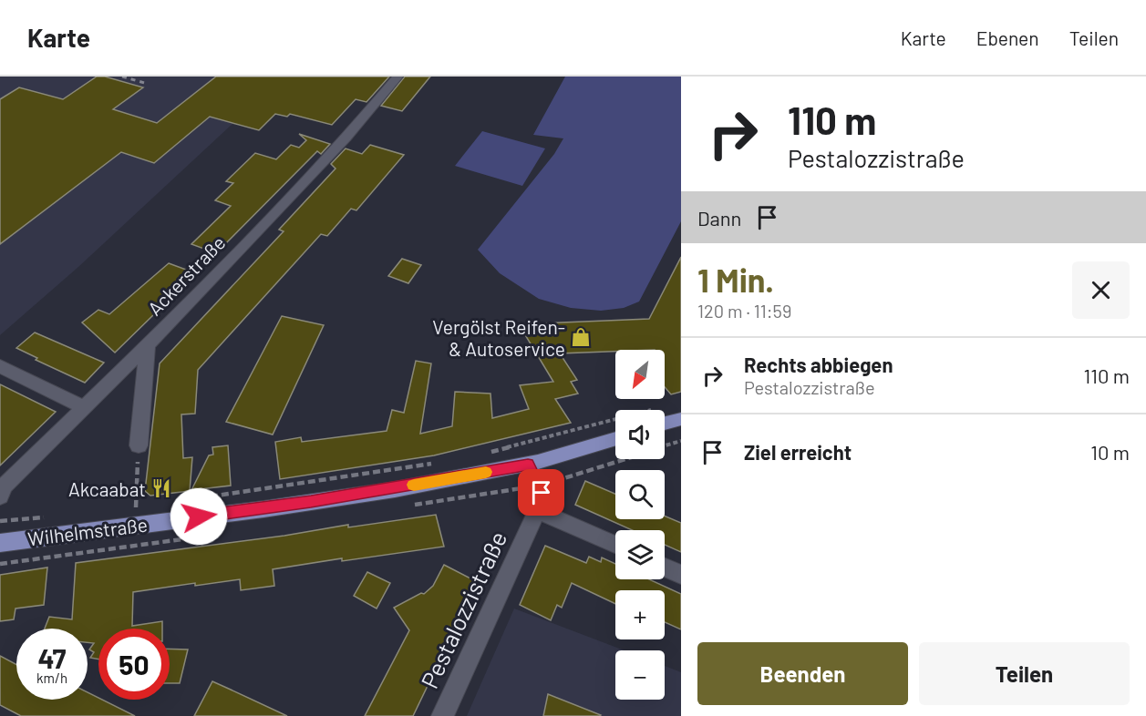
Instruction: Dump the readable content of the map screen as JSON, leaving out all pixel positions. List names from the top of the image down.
{
  "streets": {
    "main road": ["Wilhelmstraße"],
    "street": ["Ackerstraße", "Pestalozzistraße"]
  },
  "crossings": [
    ["Wilhelmstraße", "Pestalozzistraße"]
  ],
  "places": {
    "shop": ["Vergölst Reifen- & Autoservice"],
    "restaurant": ["Akcaabat"]
  },
  "north": "bottom left",
  "page": {
    "header": "Karte",
    "nav": ["Karte", "Ebenen", "Teilen"],
    "turn": ["110 m", "Pestalozzistraße"],
    "then": "Dann",
    "heading": ["1 Min.", "120 m · 11:59"],
    "list": [
      {
        "name": "Rechts abbiegen",
        "note": "Pestalozzistraße",
        "value": "110 m"
      },
      {
        "name": "Ziel erreicht",
        "value": "10 m"
      }
    ],
    "map_buttons": ["+", "−"],
    "speed": "47 km/h",
    "limit": "50",
    "buttons": ["Beenden", "Teilen"]
  }
}
